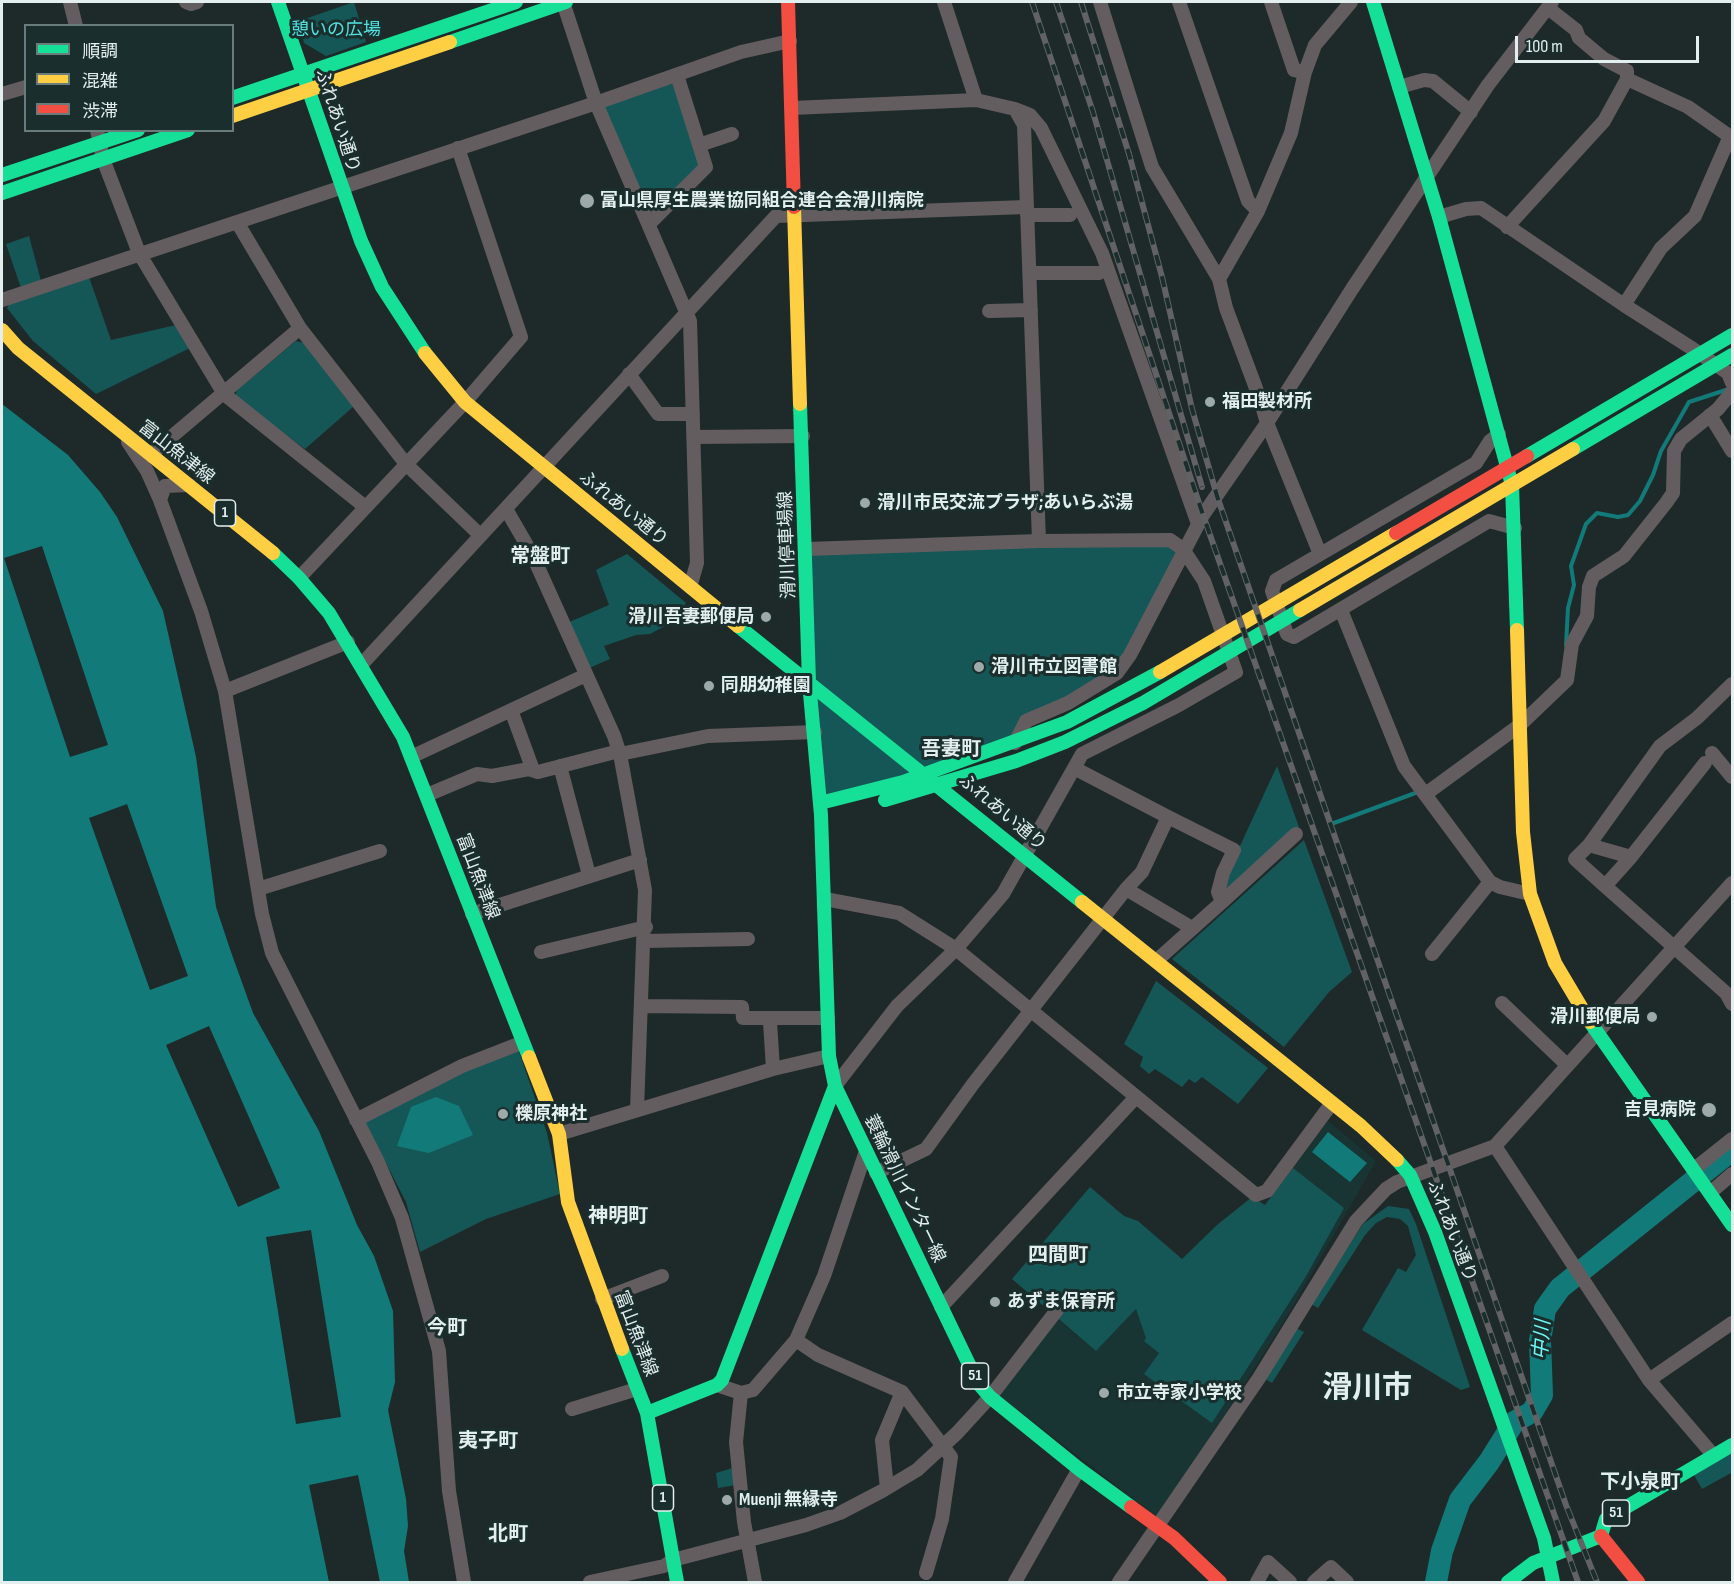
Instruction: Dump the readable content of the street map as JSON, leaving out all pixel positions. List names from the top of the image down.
{
  "streets": {
    "street": [
      "ふれあい通り",
      "富山魚津線",
      "1",
      "滑川停車場線",
      "蓑輪滑川インター線",
      "51"
    ]
  },
  "crossings": [
    ["ふれあい通り", "滑川停車場線"],
    ["ふれあい通り", "51"],
    ["滑川停車場線", "蓑輪滑川インター線"]
  ],
  "districts": [
    "常盤町",
    "吾妻町",
    "神明町",
    "四間町",
    "今町",
    "滑川市",
    "夷子町",
    "下小泉町",
    "北町"
  ],
  "water": ["中川"],
  "parks": ["憩いの広場"],
  "places": [
    "富山県厚生農業協同組合連合会滑川病院",
    "福田製材所",
    "滑川市民交流プラザ;あいらぶ湯",
    "滑川吾妻郵便局",
    "滑川市立図書館",
    "同朋幼稚園",
    "滑川郵便局",
    "吉見病院",
    "櫟原神社",
    "あずま保育所",
    "市立寺家小学校",
    "Muenji 無縁寺"
  ],
  "legend": ["順調", "混雑", "渋滞"],
  "scale_bar": "100 m"
}
